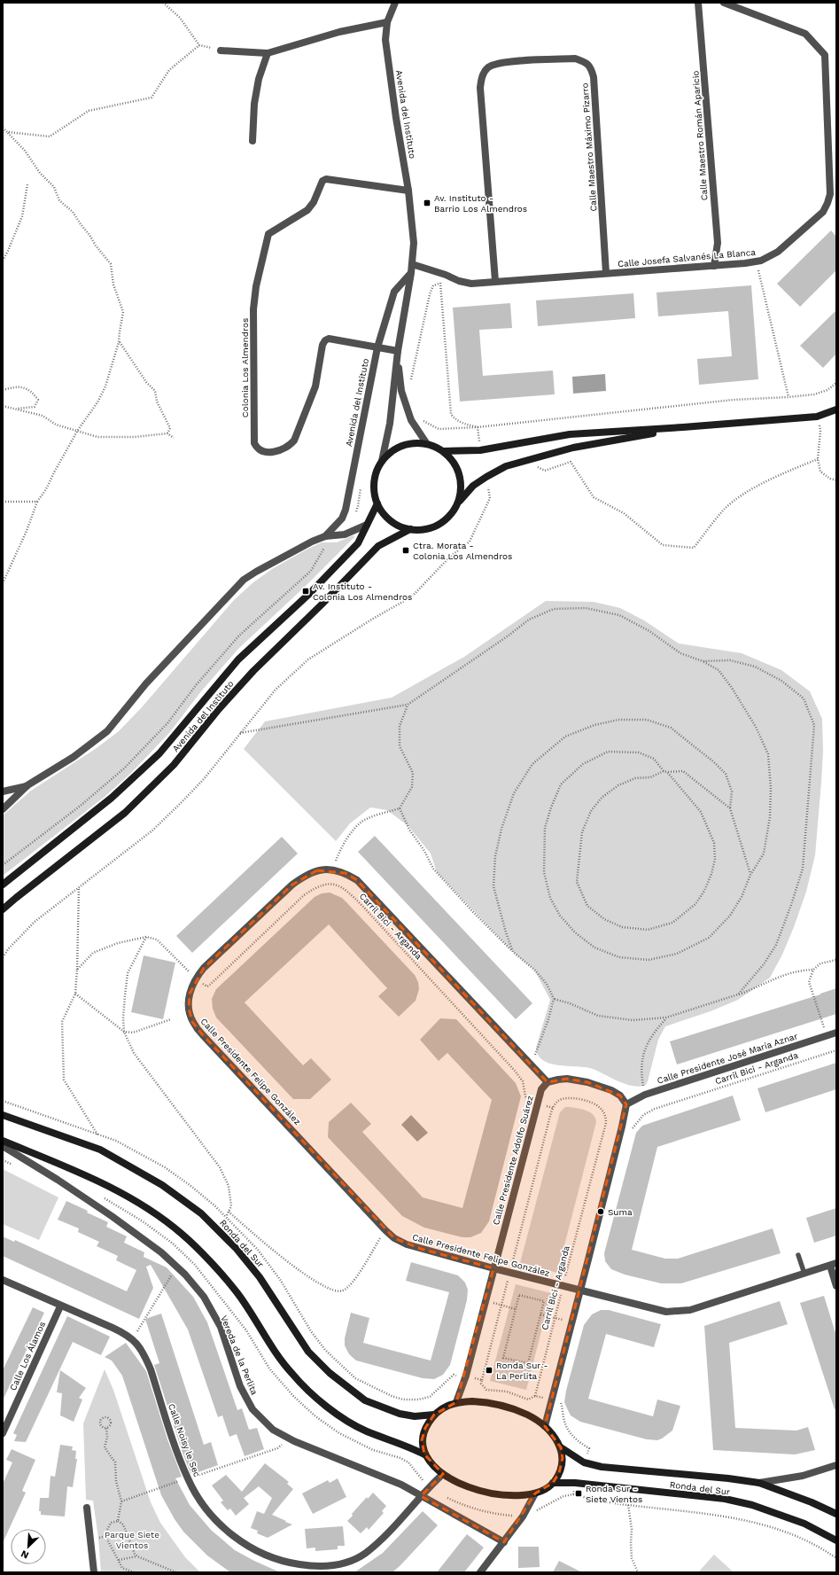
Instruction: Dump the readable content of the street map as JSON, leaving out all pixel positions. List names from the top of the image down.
{
  "streets": {
    "main road": ["Avenida del Instituto", "Ronda del Sur"],
    "street": [
      "Calle Maestro Román Aparicio",
      "Calle Maestro Máximo Pizarro",
      "Calle Josefa Salvanés La Blanca",
      "Colonia Los Almendros",
      "Calle Presidente José María Aznar",
      "Calle Presidente Felipe González",
      "Calle Presidente Adolfo Suárez",
      "Vereda de la Perlita",
      "Calle Los Álamos",
      "Calle Noisy le Sec"
    ],
    "path": ["Carril Bici - Arganda"]
  },
  "crossings": [
    ["Avenida del Instituto", "Calle Josefa Salvanés La Blanca"],
    ["Avenida del Instituto", "Colonia Los Almendros"],
    ["Calle Maestro Román Aparicio", "Calle Josefa Salvanés La Blanca"],
    ["Calle Maestro Máximo Pizarro", "Calle Josefa Salvanés La Blanca"],
    ["Carril Bici - Arganda", "Calle Presidente Felipe González"],
    ["Carril Bici - Arganda", "Calle Presidente Adolfo Suárez"],
    ["Calle Presidente Felipe González", "Calle Presidente Adolfo Suárez"],
    ["Calle Presidente Adolfo Suárez", "Ronda del Sur"],
    ["Calle Presidente Adolfo Suárez", "Calle Noisy le Sec"],
    ["Ronda del Sur", "Calle Noisy le Sec"],
    ["Vereda de la Perlita", "Calle Noisy le Sec"],
    ["Calle Los Álamos", "Calle Noisy le Sec"]
  ],
  "parks": ["Parque Siete Vientos"],
  "places": {
    "transit": [
      "Av. Instituto - Barrio Los Almendros",
      "Ctra. Morata - Colonia Los Almendros",
      "Av. Instituto - Colonia Los Almendros",
      "Ronda Sur - La Perlita",
      "Ronda Sur - Siete Vientos"
    ],
    "other": ["Suma"]
  },
  "north": "bottom left"
}
